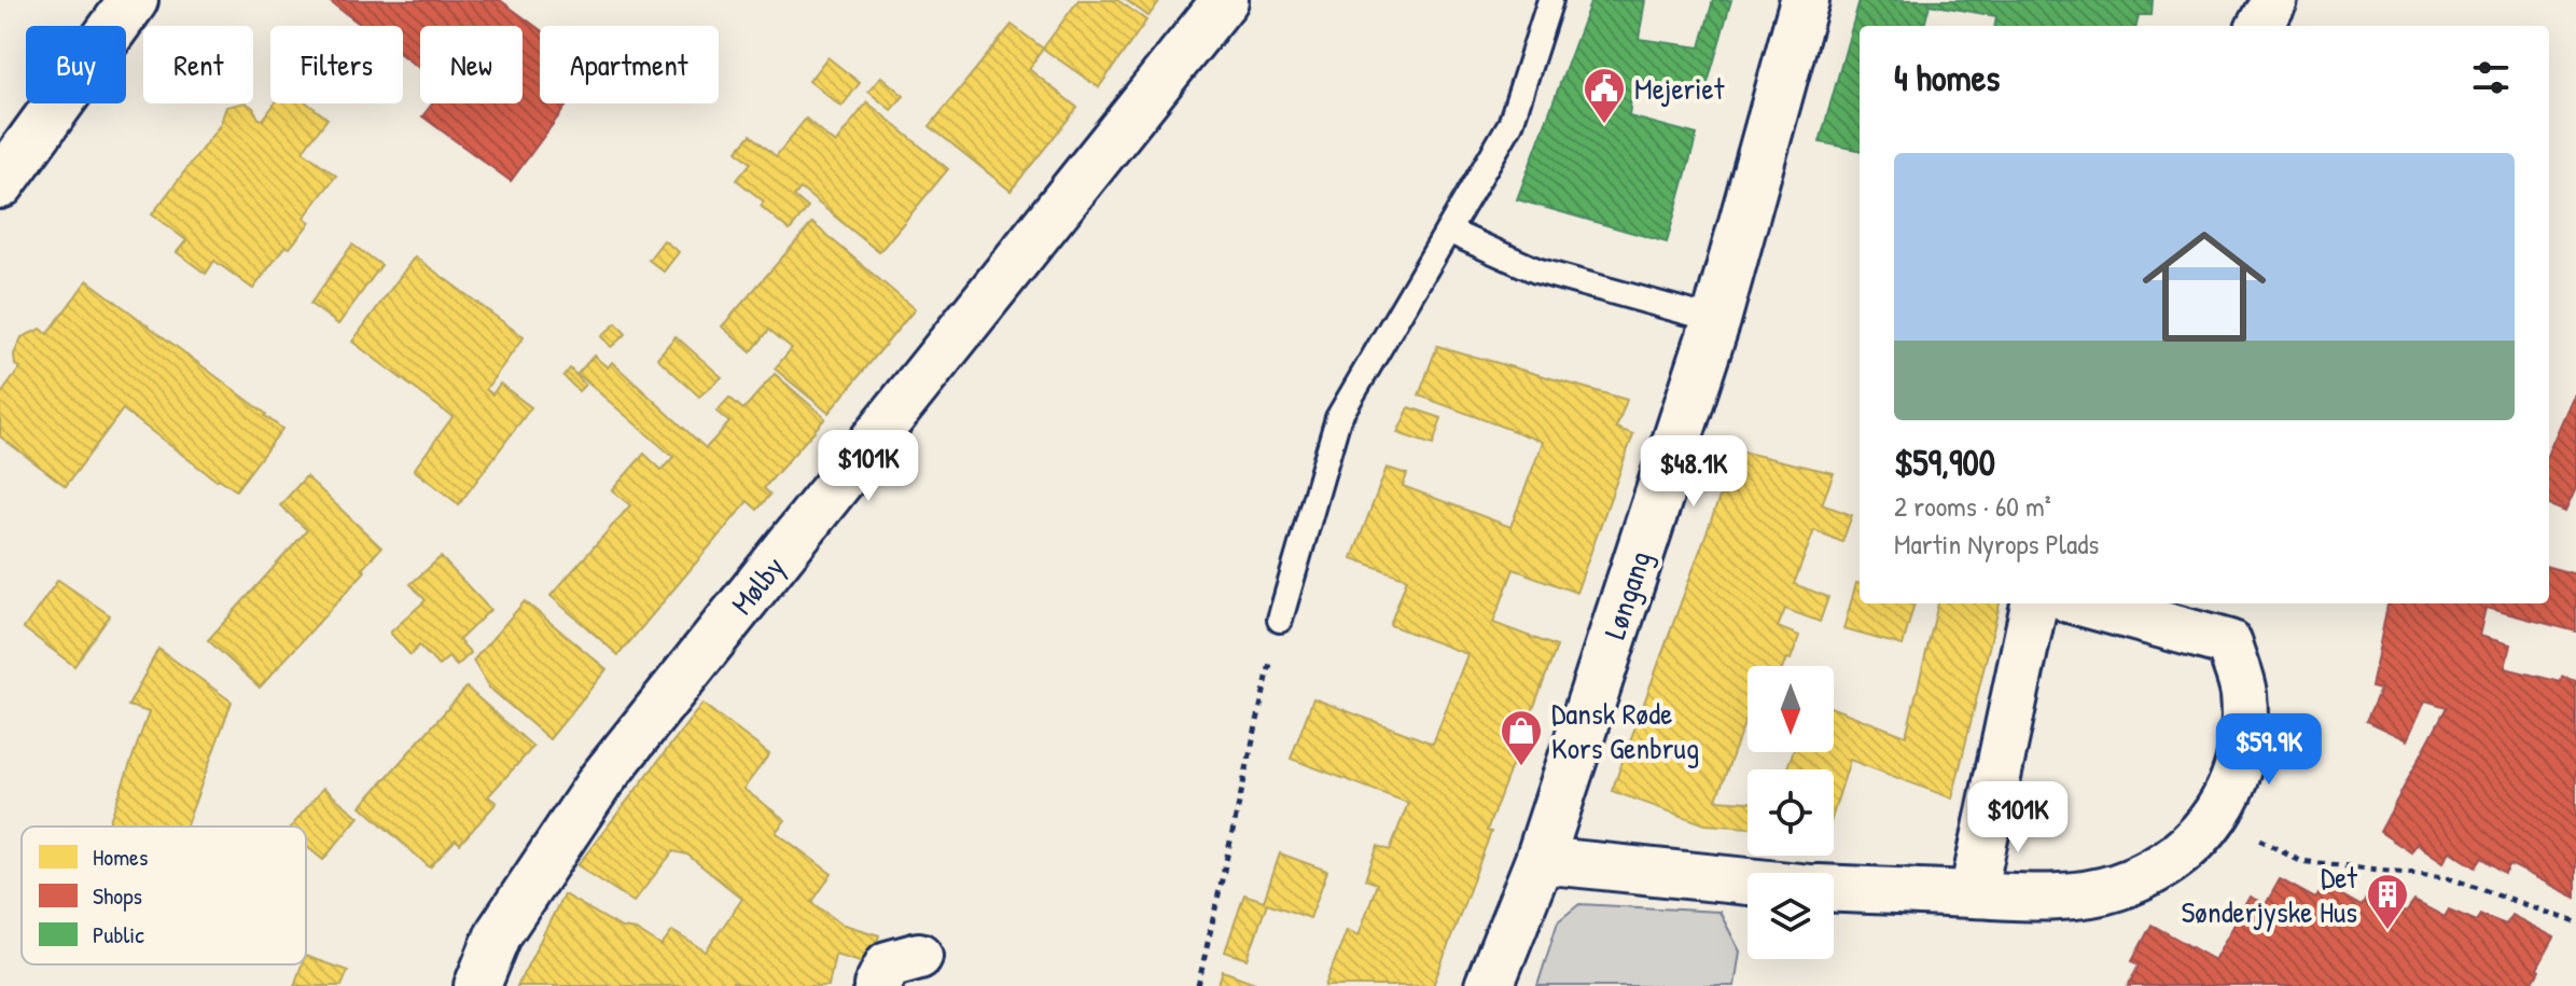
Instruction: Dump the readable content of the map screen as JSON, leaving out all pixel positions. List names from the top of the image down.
{
  "streets": {
    "street": ["Mølby", "Løngang"]
  },
  "places": {
    "public building": ["Mejeriet"],
    "shop": ["Dansk Røde Kors Genbrug"],
    "building": ["Det Sønderjyske Hus"]
  },
  "legend": ["Homes", "Shops", "Public"],
  "north": "bottom",
  "page": {
    "chip": [
      "Buy",
      "Rent",
      "Filters",
      "New",
      "Apartment"
    ],
    "heading": "4 homes",
    "list": [
      {
        "name": "$59,900",
        "note": "2 rooms · 60 m² · Martin Nyrops Plads"
      }
    ],
    "price": [
      "$101K",
      "$48.1K",
      "$59.9K",
      "$101K"
    ]
  }
}
